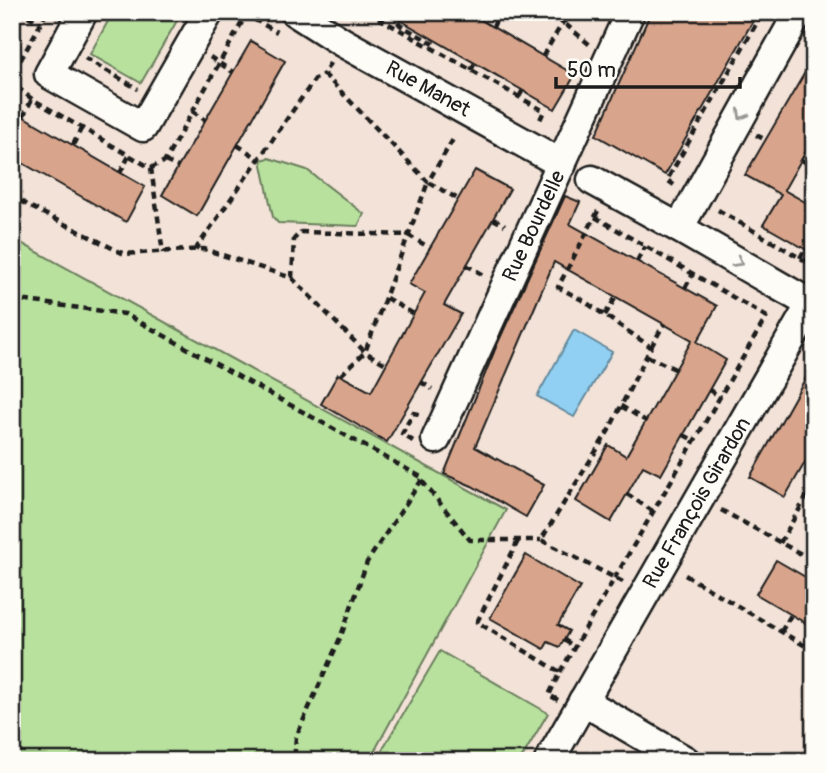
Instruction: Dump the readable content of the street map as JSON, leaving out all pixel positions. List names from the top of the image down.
{
  "streets": {
    "street": ["Rue Manet", "Rue Bourdelle", "Rue François Girardon"]
  },
  "crossings": [
    ["Rue Manet", "Rue Bourdelle"]
  ],
  "scale_bar": "50 m"
}
